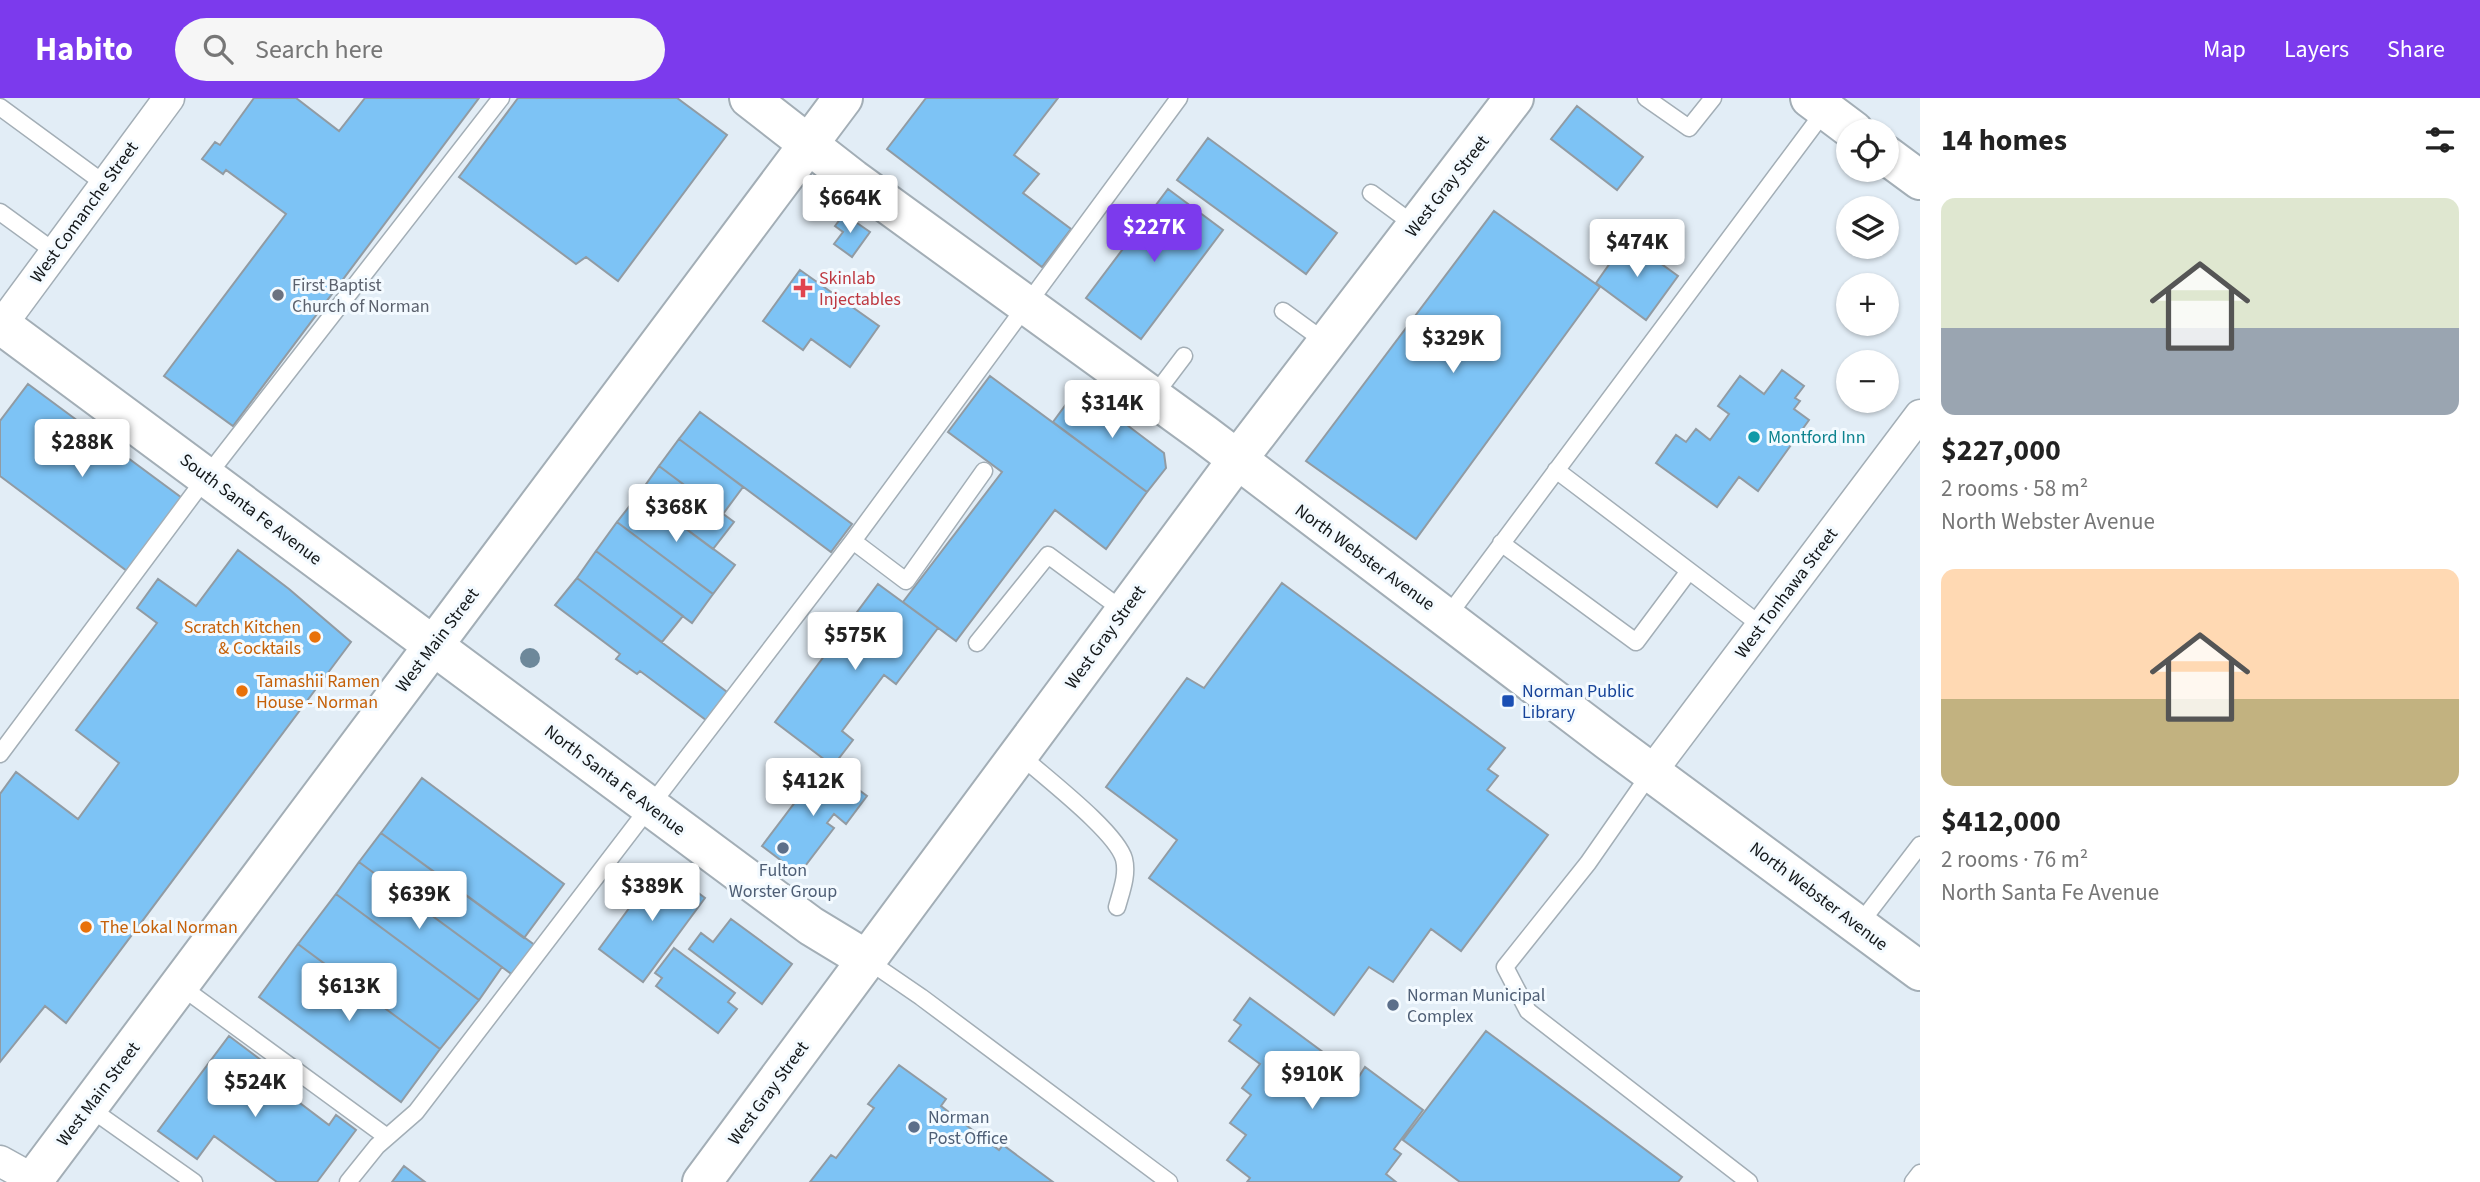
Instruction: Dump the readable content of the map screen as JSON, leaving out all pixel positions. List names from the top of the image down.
{
  "streets": {
    "main road": [
      "West Gray Street",
      "South Santa Fe Avenue",
      "North Webster Avenue",
      "West Main Street",
      "North Santa Fe Avenue"
    ],
    "street": ["West Comanche Street", "West Tonhawa Street"]
  },
  "crossings": [
    ["West Gray Street", "North Webster Avenue"],
    ["West Gray Street", "North Santa Fe Avenue"],
    ["West Comanche Street", "South Santa Fe Avenue"],
    ["South Santa Fe Avenue", "West Main Street"],
    ["South Santa Fe Avenue", "North Santa Fe Avenue"],
    ["North Webster Avenue", "West Tonhawa Street"],
    ["North Webster Avenue", "West Main Street"],
    ["West Main Street", "North Santa Fe Avenue"]
  ],
  "places": {
    "health": ["Skinlab Injectables"],
    "other": [
      "First Baptist Church of Norman",
      "Montford Inn",
      "Scratch Kitchen & Cocktails",
      "Tamashii Ramen House - Norman",
      "Fulton Worster Group",
      "The Lokal Norman",
      "Norman Municipal Complex",
      "Norman Post Office"
    ],
    "transit": ["Norman Public Library"]
  },
  "page": {
    "header": "Habito",
    "search": "Search here",
    "nav": ["Map", "Layers", "Share"],
    "heading": "14 homes",
    "map_buttons": ["+", "−"],
    "price": [
      "$664K",
      "$227K",
      "$474K",
      "$329K",
      "$314K",
      "$288K",
      "$368K",
      "$575K",
      "$412K",
      "$389K",
      "$639K",
      "$613K",
      "$910K",
      "$524K"
    ],
    "list": [
      {
        "name": "$227,000",
        "note": "2 rooms · 58 m² · North Webster Avenue"
      },
      {
        "name": "$412,000",
        "note": "2 rooms · 76 m² · North Santa Fe Avenue"
      }
    ]
  }
}
